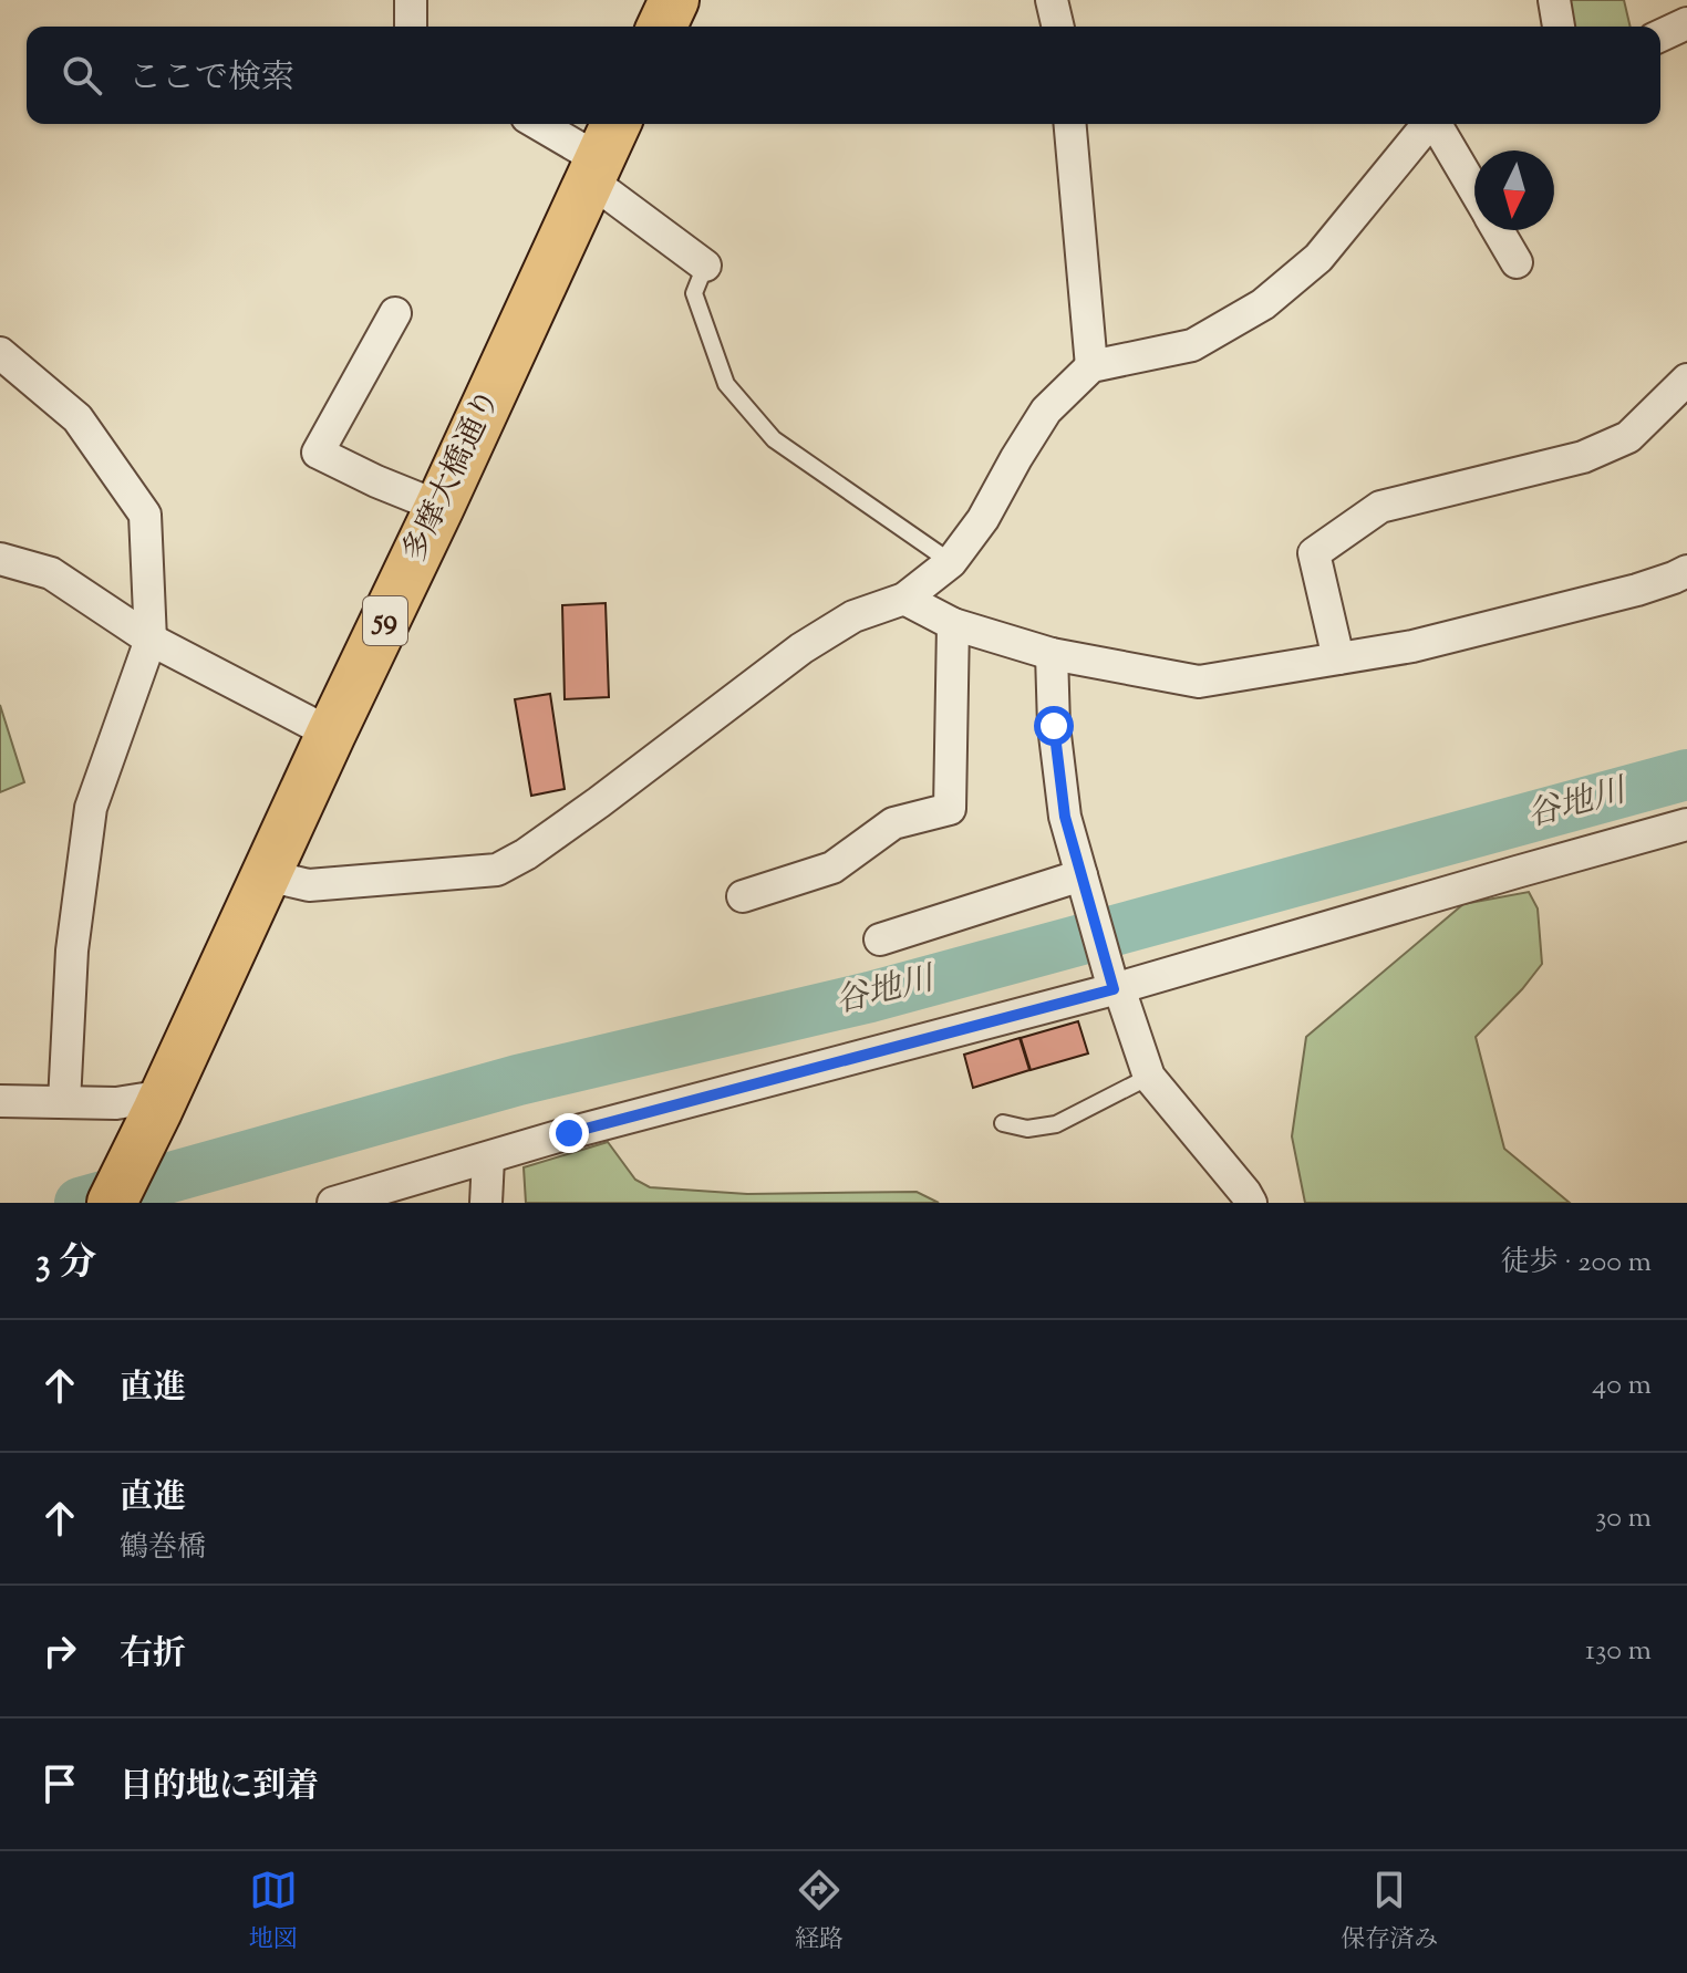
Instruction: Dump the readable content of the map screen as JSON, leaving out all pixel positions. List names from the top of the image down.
{
  "streets": {
    "main road": ["多摩大橋通り", "59"]
  },
  "crossings": [
    ["多摩大橋通り", "59"]
  ],
  "water": ["谷地川"],
  "north": "bottom",
  "page": {
    "search": "ここで検索",
    "heading": ["3 分", "徒歩 · 200 m"],
    "list": [
      ["直進", "40 m"],
      ["直進", "鶴巻橋", "30 m"],
      ["右折", "130 m"],
      "目的地に到着"
    ],
    "nav": ["地図", "経路", "保存済み"]
  }
}
